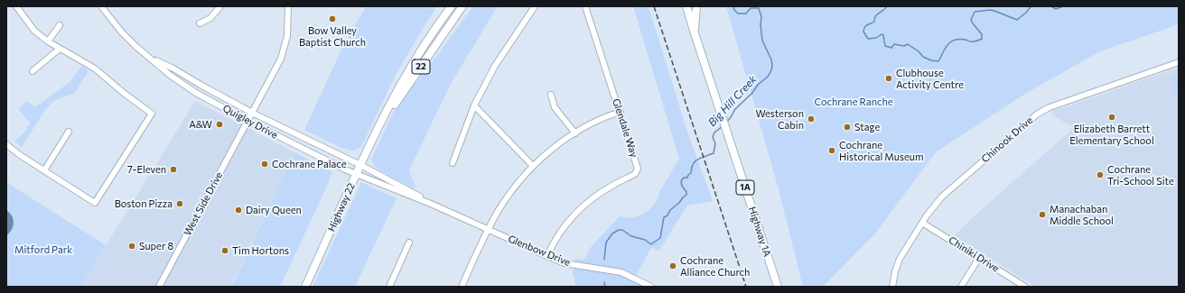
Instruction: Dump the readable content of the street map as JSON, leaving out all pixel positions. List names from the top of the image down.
{
  "streets": {
    "main road": [
      "22",
      "1A",
      "Highway 22",
      "Highway 1A"
    ],
    "street": [
      "Quigley Drive",
      "Glendale Way",
      "Chinook Drive",
      "West Side Drive",
      "Glenbow Drive",
      "Chiniki Drive"
    ]
  },
  "crossings": [
    ["Quigley Drive", "West Side Drive"],
    ["Quigley Drive", "Highway 22"],
    ["Quigley Drive", "Glenbow Drive"],
    ["Glendale Way", "Glenbow Drive"],
    ["Chinook Drive", "Chiniki Drive"],
    ["Highway 22", "Glenbow Drive"]
  ],
  "water": ["Big Hill Creek"],
  "parks": ["Cochrane Ranche", "Mitford Park"],
  "places": [
    "Bow Valley Baptist Church",
    "Clubhouse Activity Centre",
    "Elizabeth Barrett Elementary School",
    "Westerson Cabin",
    "A&W",
    "Stage",
    "Cochrane Historical Museum",
    "Cochrane Palace",
    "7-Eleven",
    "Cochrane Tri-School Site",
    "Boston Pizza",
    "Dairy Queen",
    "Manachaban Middle School",
    "Super 8",
    "Tim Hortons",
    "Cochrane Alliance Church"
  ]
}
